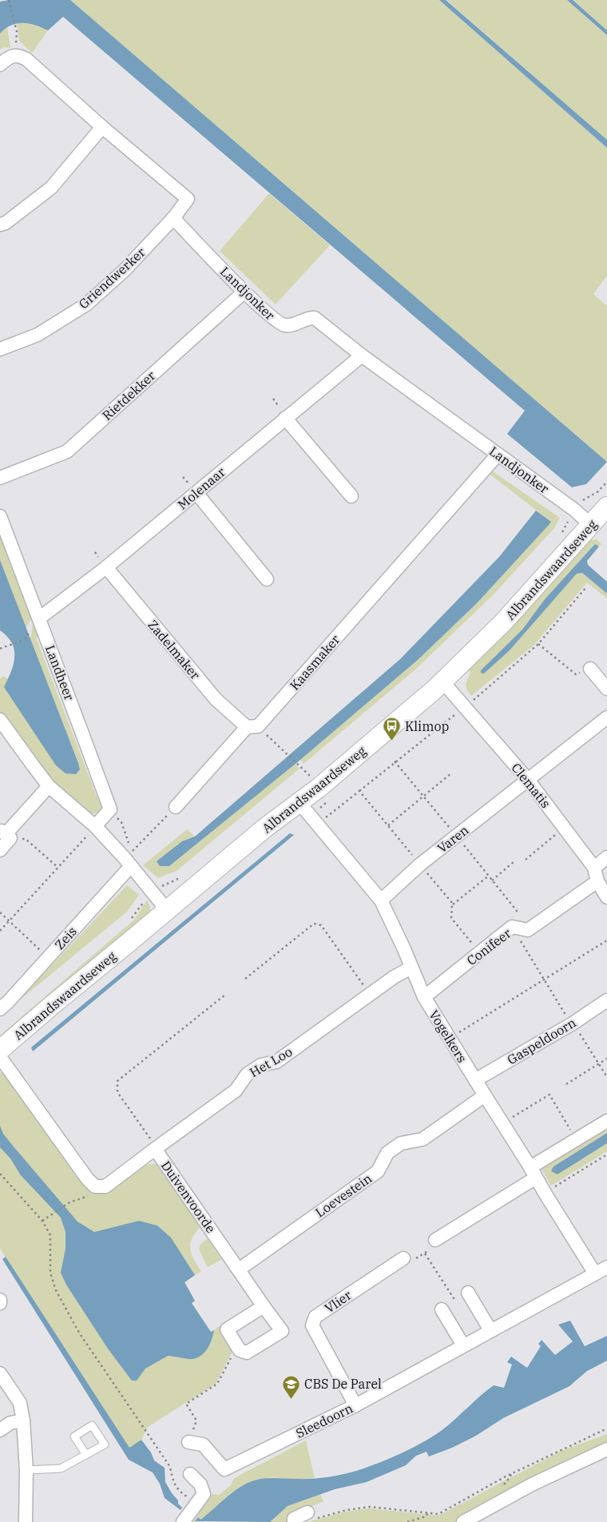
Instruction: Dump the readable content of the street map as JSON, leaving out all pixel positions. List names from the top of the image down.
{
  "streets": {
    "street": [
      "Griendwerker",
      "Landjonker",
      "Rietdekker",
      "Molenaar",
      "Albrandswaardseweg",
      "Zadelmaker",
      "Kaasmaker",
      "Landheer",
      "Clematis",
      "Varen",
      "Zeis",
      "Conifeer",
      "Vogelkers",
      "Gaspeldoorn",
      "Het Loo",
      "Loevestein",
      "Duivenvoorde",
      "Vlier",
      "Sleedoorn"
    ]
  },
  "crossings": [
    ["Griendwerker", "Landjonker"],
    ["Landjonker", "Rietdekker"],
    ["Landjonker", "Molenaar"],
    ["Landjonker", "Albrandswaardseweg"],
    ["Landjonker", "Kaasmaker"],
    ["Molenaar", "Zadelmaker"],
    ["Molenaar", "Landheer"],
    ["Albrandswaardseweg", "Zadelmaker"],
    ["Albrandswaardseweg", "Kaasmaker"],
    ["Albrandswaardseweg", "Clematis"],
    ["Albrandswaardseweg", "Vogelkers"],
    ["Zadelmaker", "Kaasmaker"],
    ["Clematis", "Varen"],
    ["Clematis", "Conifeer"],
    ["Varen", "Vogelkers"],
    ["Conifeer", "Vogelkers"],
    ["Vogelkers", "Gaspeldoorn"],
    ["Vogelkers", "Het Loo"],
    ["Vogelkers", "Loevestein"],
    ["Vogelkers", "Sleedoorn"],
    ["Het Loo", "Duivenvoorde"],
    ["Loevestein", "Duivenvoorde"],
    ["Vlier", "Sleedoorn"]
  ],
  "places": {
    "bus stop": ["Klimop"],
    "school or university": ["CBS De Parel"]
  }
}
